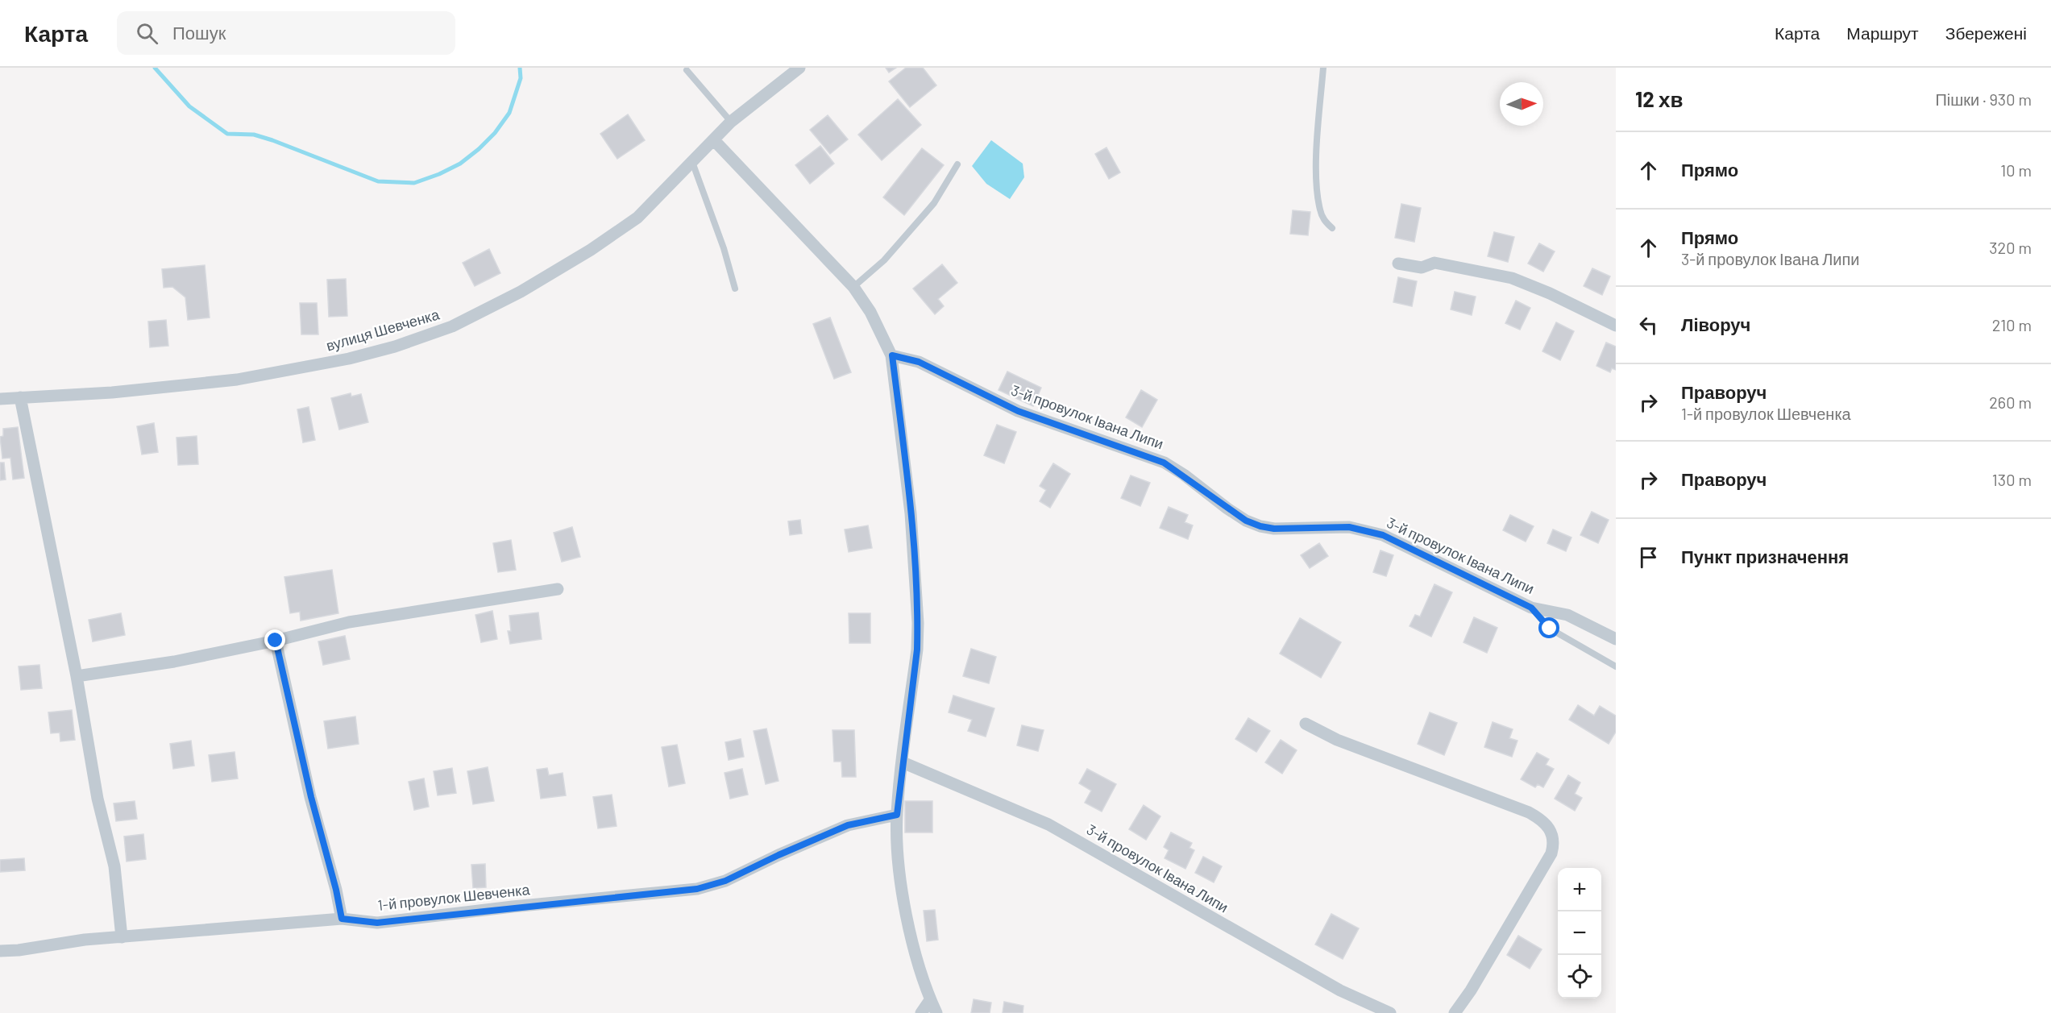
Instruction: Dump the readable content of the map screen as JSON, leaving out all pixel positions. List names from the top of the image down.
{
  "streets": {
    "street": ["вулиця Шевченка", "3-й провулок Івана Липи", "1-й провулок Шевченка"]
  },
  "north": "right",
  "page": {
    "header": "Карта",
    "search": "Пошук",
    "nav": ["Карта", "Маршрут", "Збережені"],
    "heading": ["12 хв", "Пішки · 930 m"],
    "list": [
      ["Прямо", "10 m"],
      ["Прямо", "3-й провулок Івана Липи", "320 m"],
      ["Ліворуч", "210 m"],
      ["Праворуч", "1-й провулок Шевченка", "260 m"],
      ["Праворуч", "130 m"],
      "Пункт призначення"
    ],
    "map_buttons": ["+", "−"]
  }
}
